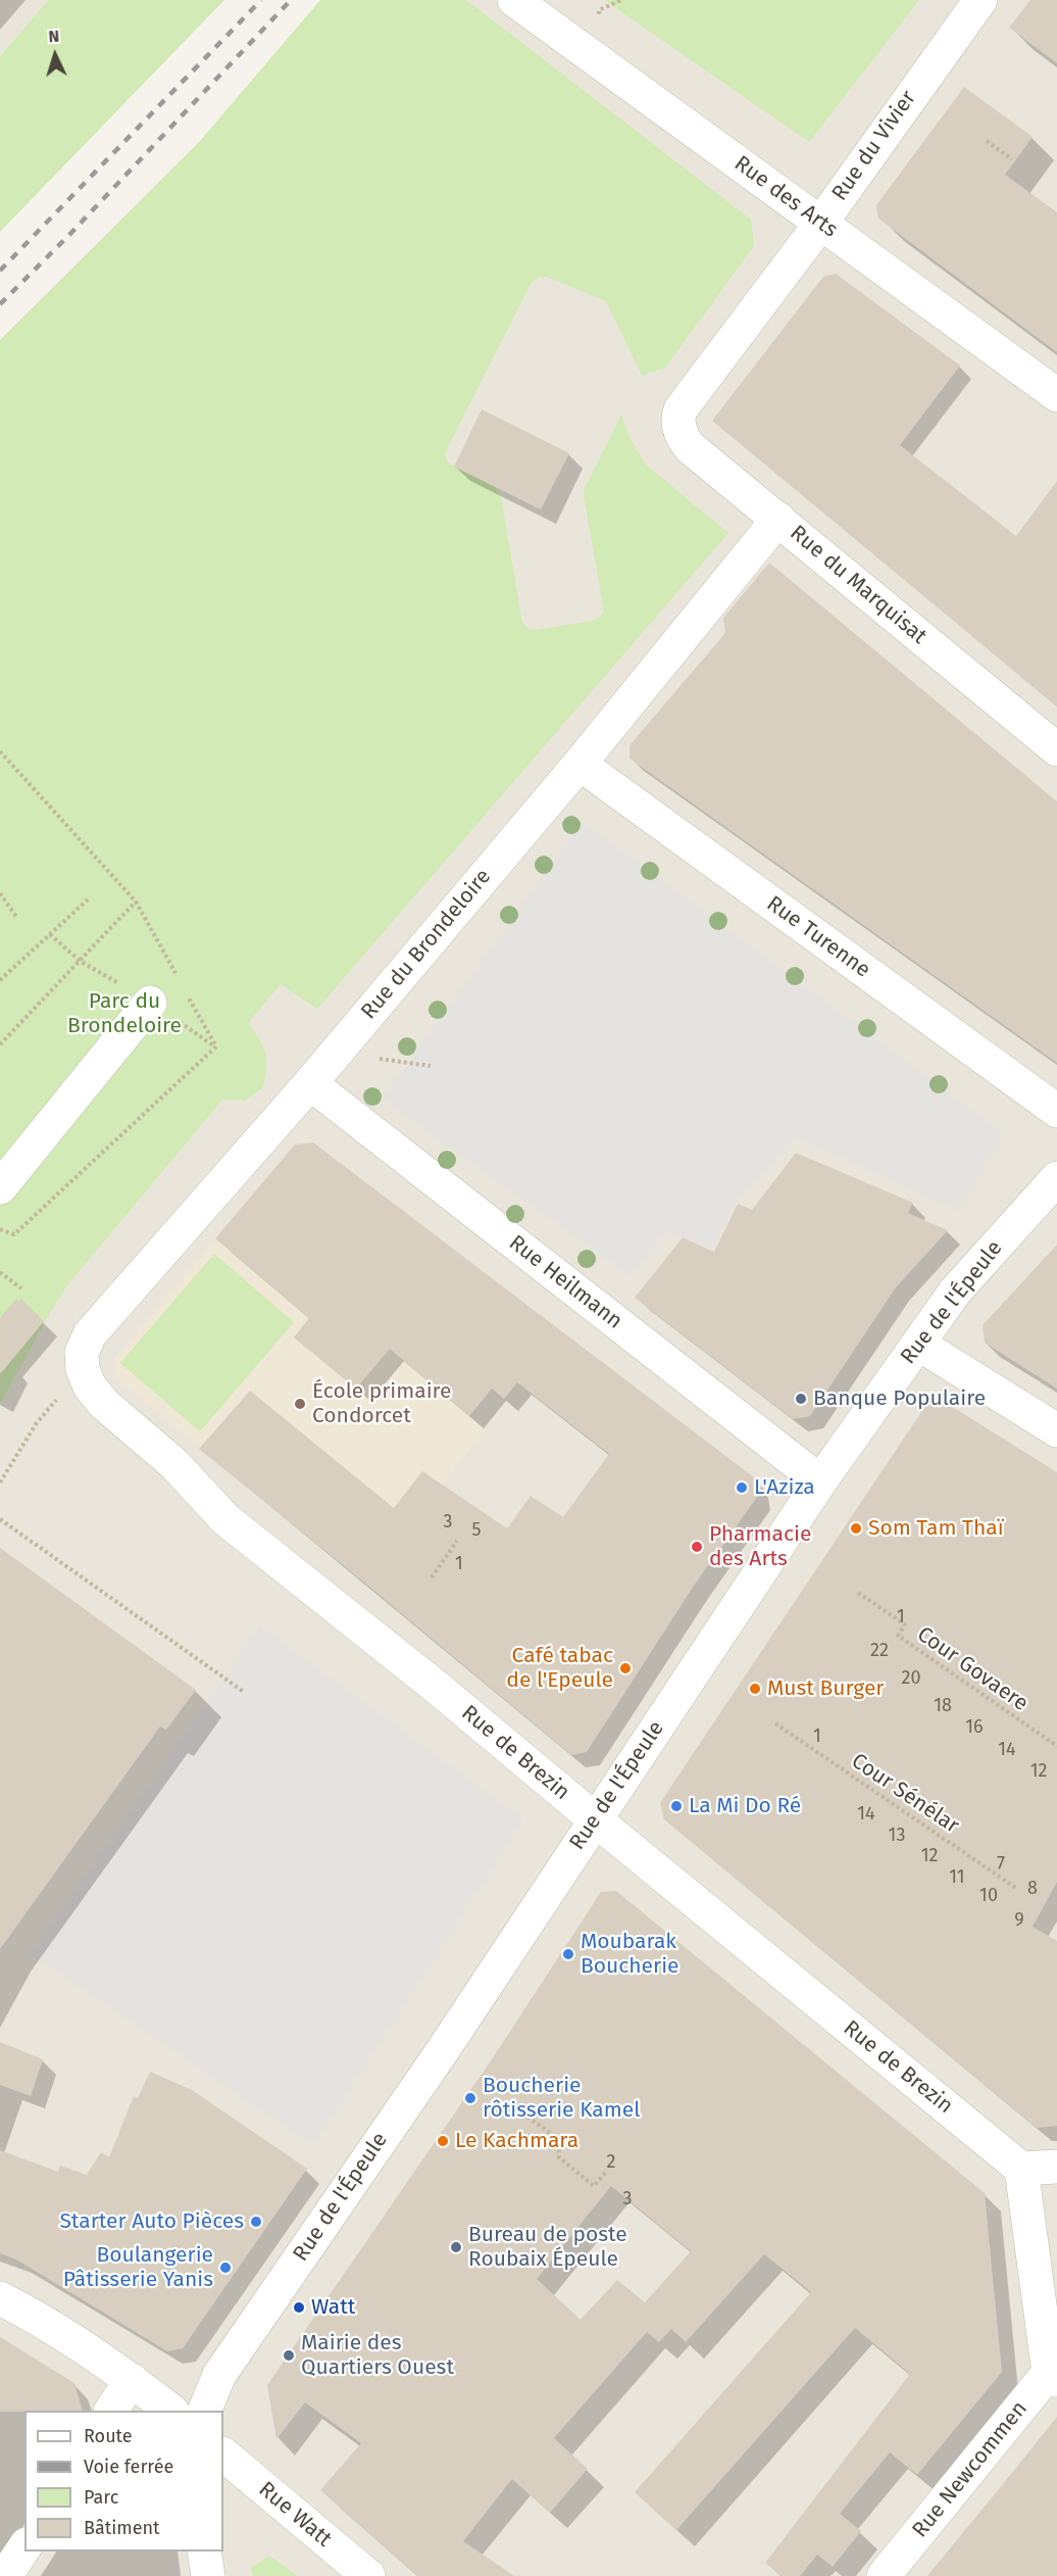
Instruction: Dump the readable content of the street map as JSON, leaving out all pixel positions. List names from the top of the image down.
{
  "streets": {
    "street": [
      "Rue du Vivier",
      "Rue des Arts",
      "Rue du Marquisat",
      "Rue Turenne",
      "Rue du Brondeloire",
      "Rue Heilmann",
      "Rue de l'Épeule",
      "Rue de Brezin",
      "Rue Newcommen",
      "Rue Watt"
    ],
    "path": ["Cour Govaere", "Cour Sénélar"]
  },
  "crossings": [
    ["Rue du Vivier", "Rue des Arts"],
    ["Rue du Vivier", "Rue du Marquisat"],
    ["Rue du Marquisat", "Rue du Brondeloire"],
    ["Rue Turenne", "Rue du Brondeloire"],
    ["Rue du Brondeloire", "Rue Heilmann"],
    ["Rue du Brondeloire", "Rue de Brezin"],
    ["Rue Heilmann", "Rue de l'Épeule"],
    ["Rue de l'Épeule", "Rue de Brezin"]
  ],
  "parks": ["Parc du Brondeloire"],
  "places": [
    "Banque Populaire",
    "École primaire Condorcet",
    "L'Aziza",
    "Som Tam Thaï",
    "Pharmacie des Arts",
    "Café tabac de l'Epeule",
    "Must Burger",
    "La Mi Do Ré",
    "Moubarak Boucherie",
    "Boucherie rôtisserie Kamel",
    "Le Kachmara",
    "Starter Auto Pièces",
    "Bureau de poste Roubaix Épeule",
    "Boulangerie Pâtisserie Yanis",
    "Watt",
    "Mairie des Quartiers Ouest"
  ],
  "house_numbers": [
    "3",
    "5",
    "1",
    "1",
    "22",
    "20",
    "18",
    "16",
    "1",
    "14",
    "12",
    "14",
    "13",
    "12",
    "7",
    "11",
    "8",
    "10",
    "9",
    "2",
    "3"
  ],
  "legend": [
    "Route",
    "Voie ferrée",
    "Parc",
    "Bâtiment"
  ],
  "north": "top"
}
